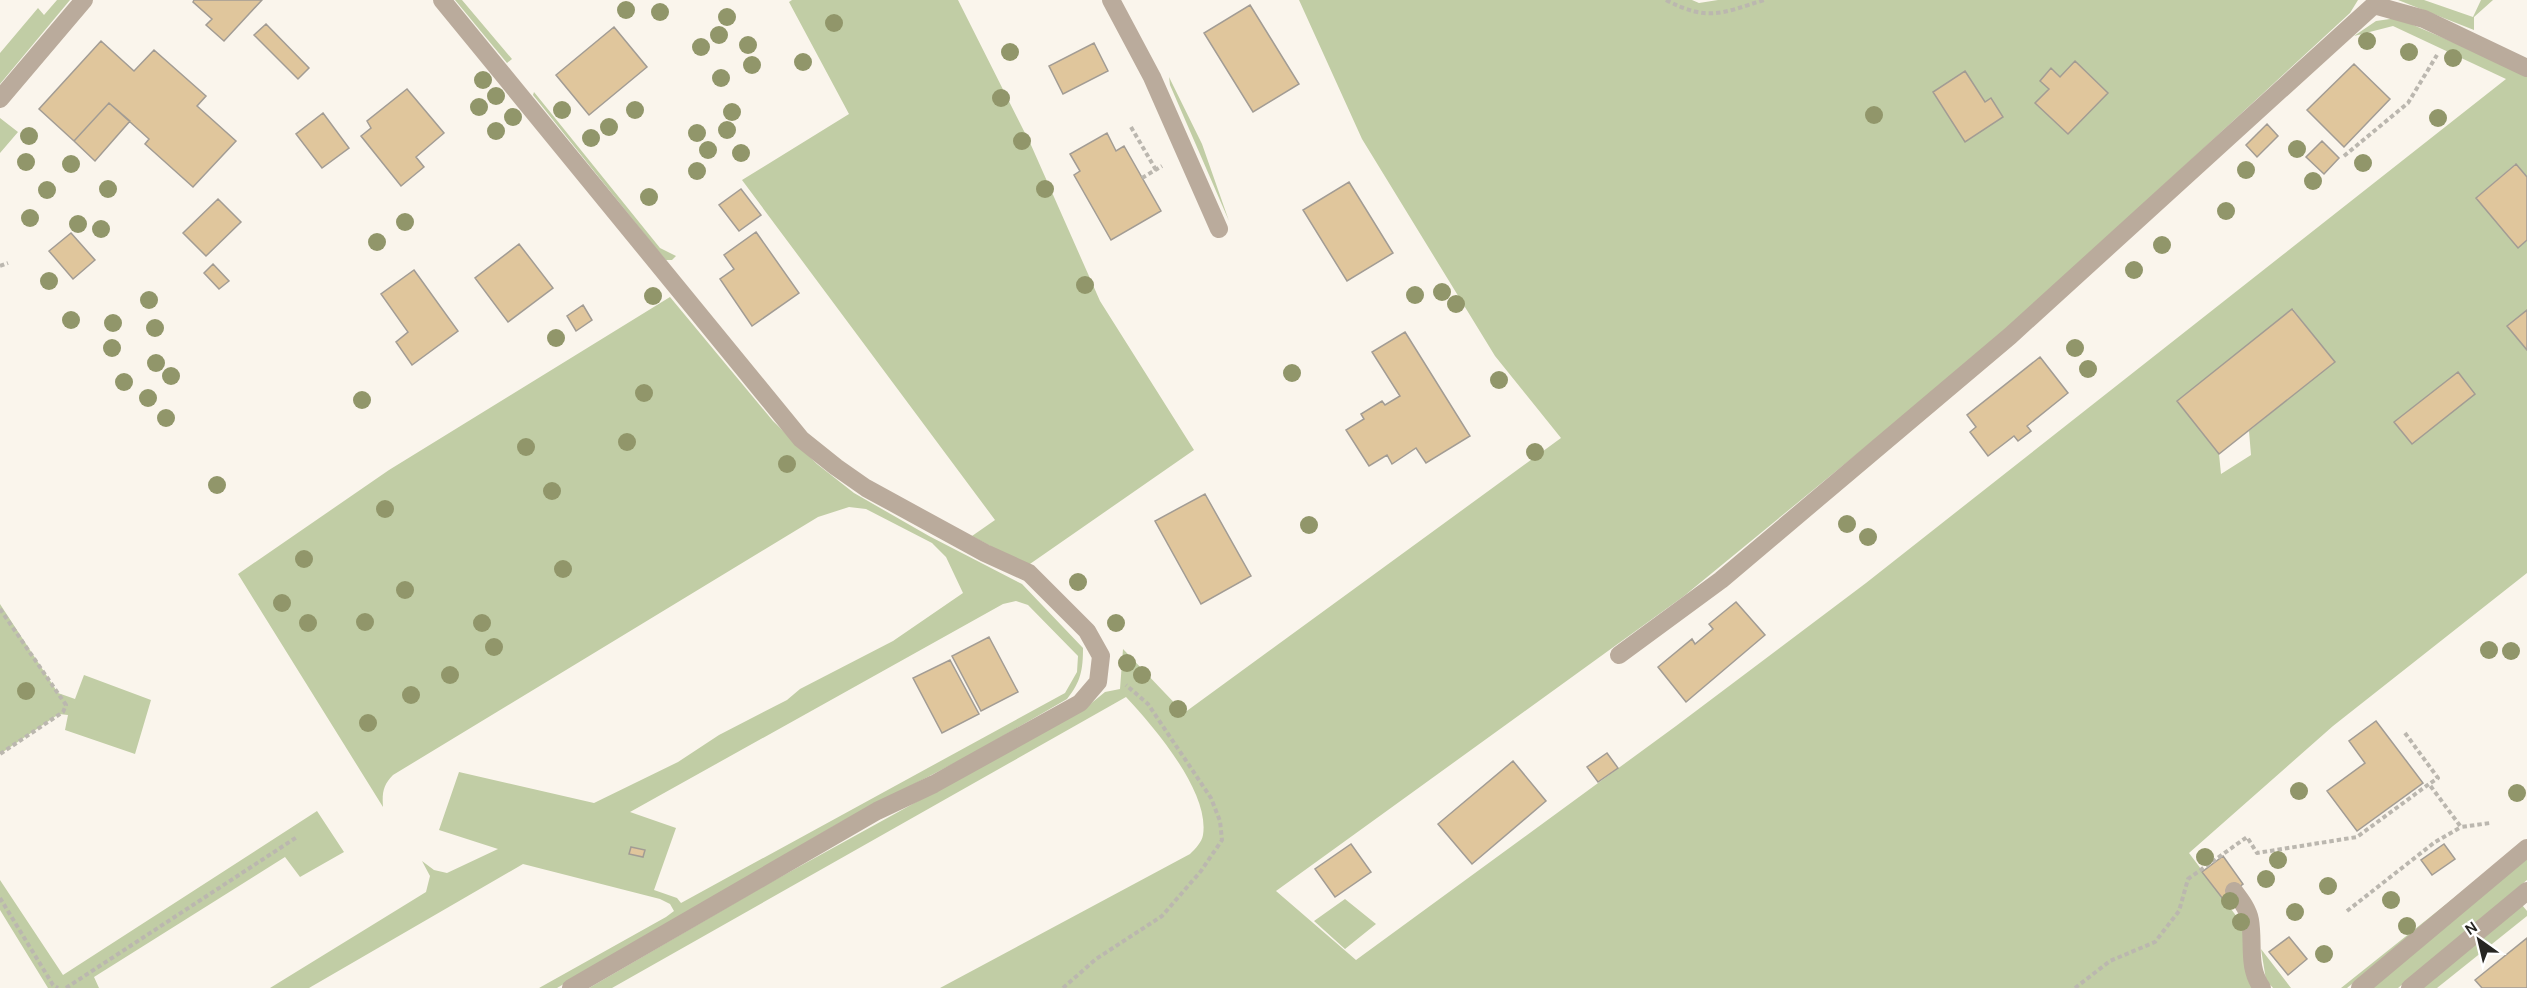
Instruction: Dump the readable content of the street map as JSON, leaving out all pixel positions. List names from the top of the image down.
{
  "north": "top left"
}
